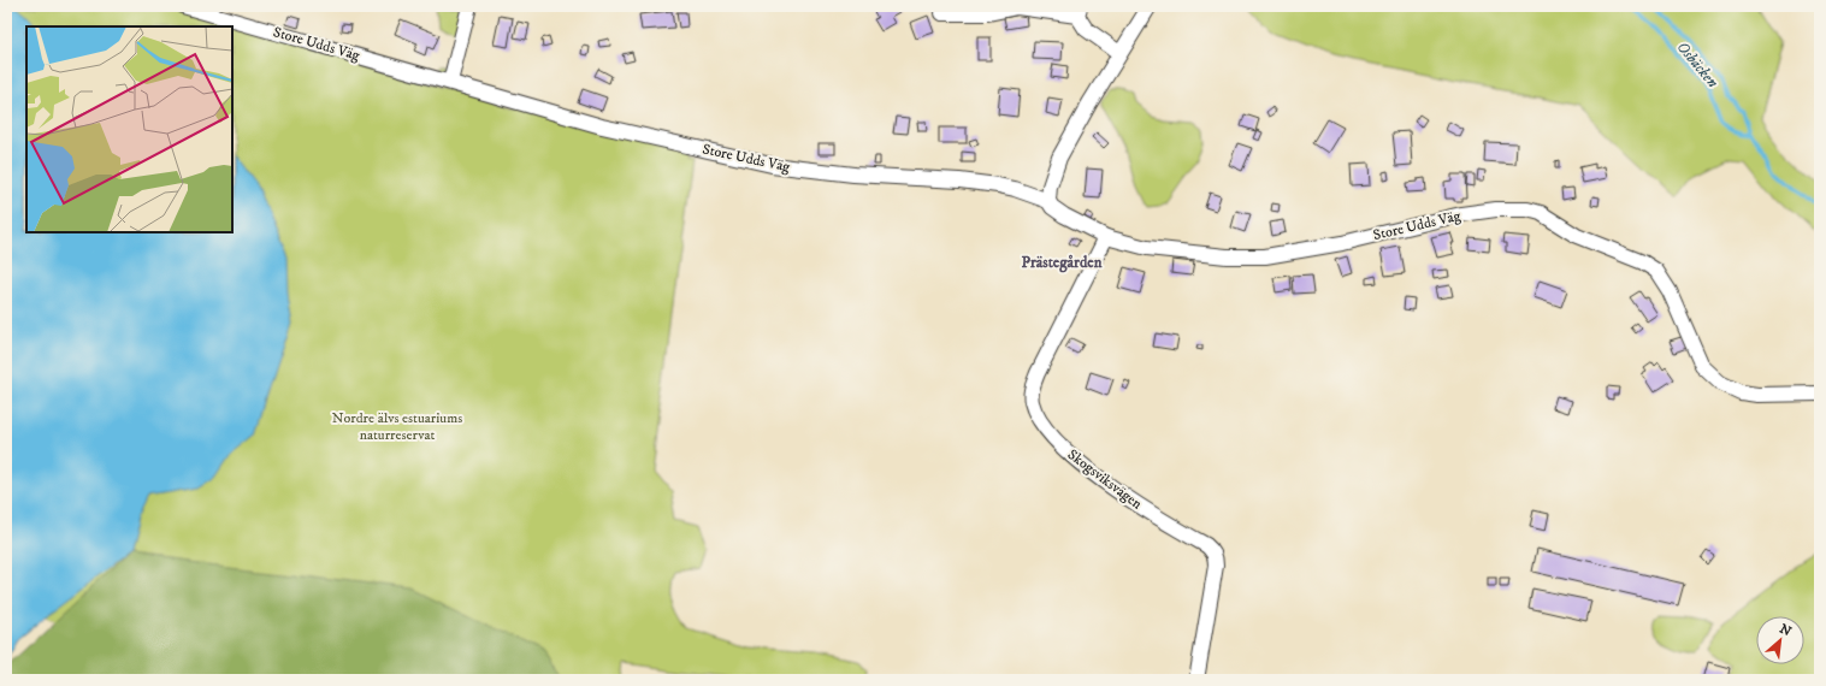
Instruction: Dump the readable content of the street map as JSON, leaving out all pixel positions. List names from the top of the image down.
{
  "streets": {
    "street": ["Store Udds Väg", "Skogsviksvägen"]
  },
  "crossings": [
    ["Store Udds Väg", "Skogsviksvägen"]
  ],
  "districts": ["Prästegården"],
  "water": ["Osbäcken"],
  "parks": ["Nordre älvs estuariums naturreservat"],
  "north": "top right"
}
